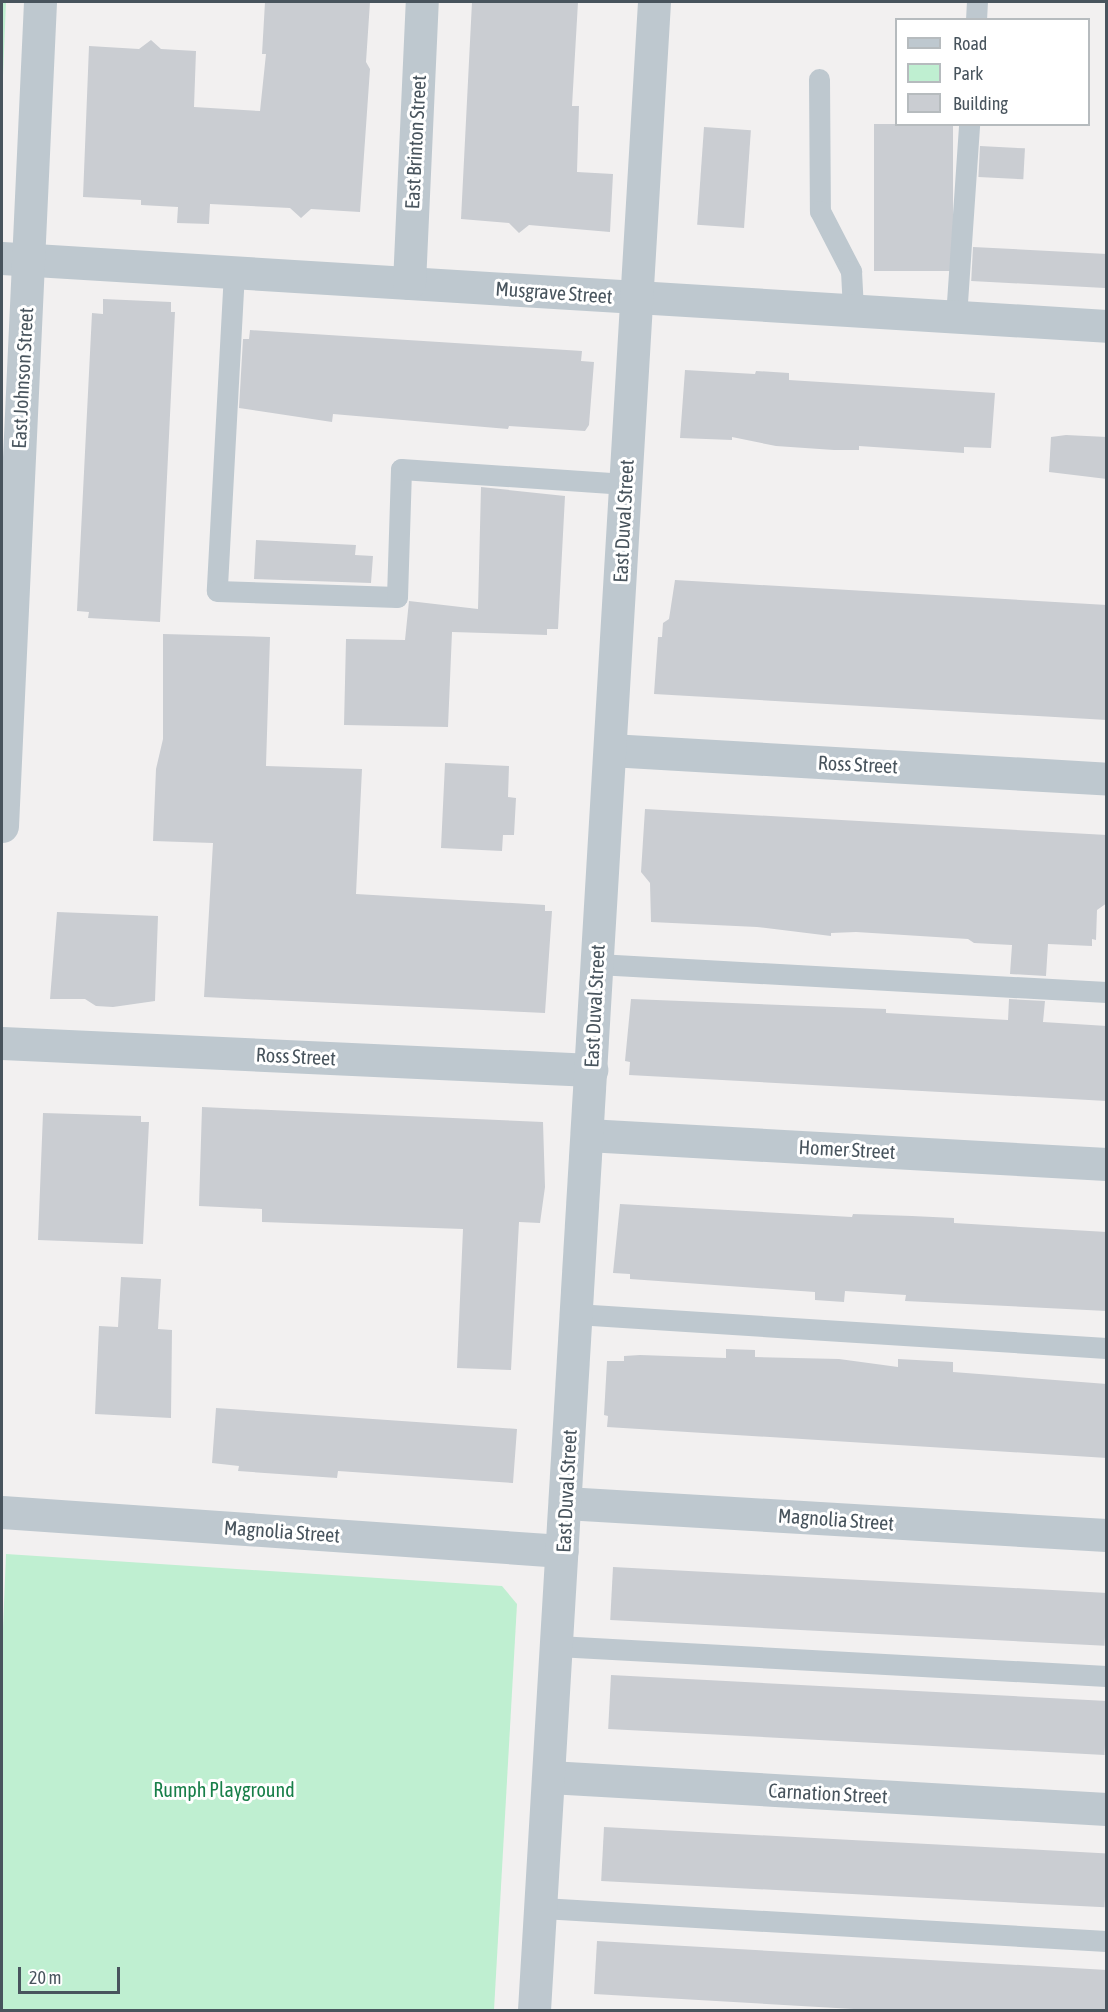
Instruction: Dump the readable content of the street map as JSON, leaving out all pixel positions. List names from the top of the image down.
{
  "streets": {
    "street": [
      "East Brinton Street",
      "Musgrave Street",
      "East Johnson Street",
      "East Duval Street",
      "Ross Street",
      "Homer Street",
      "Magnolia Street",
      "Carnation Street"
    ]
  },
  "crossings": [
    ["East Brinton Street", "Musgrave Street"],
    ["Musgrave Street", "East Johnson Street"],
    ["Musgrave Street", "East Duval Street"],
    ["East Duval Street", "Ross Street"],
    ["East Duval Street", "Homer Street"],
    ["East Duval Street", "Magnolia Street"],
    ["East Duval Street", "Carnation Street"]
  ],
  "parks": ["Rumph Playground"],
  "legend": ["Road", "Park", "Building"],
  "scale_bar": "20 m"
}
